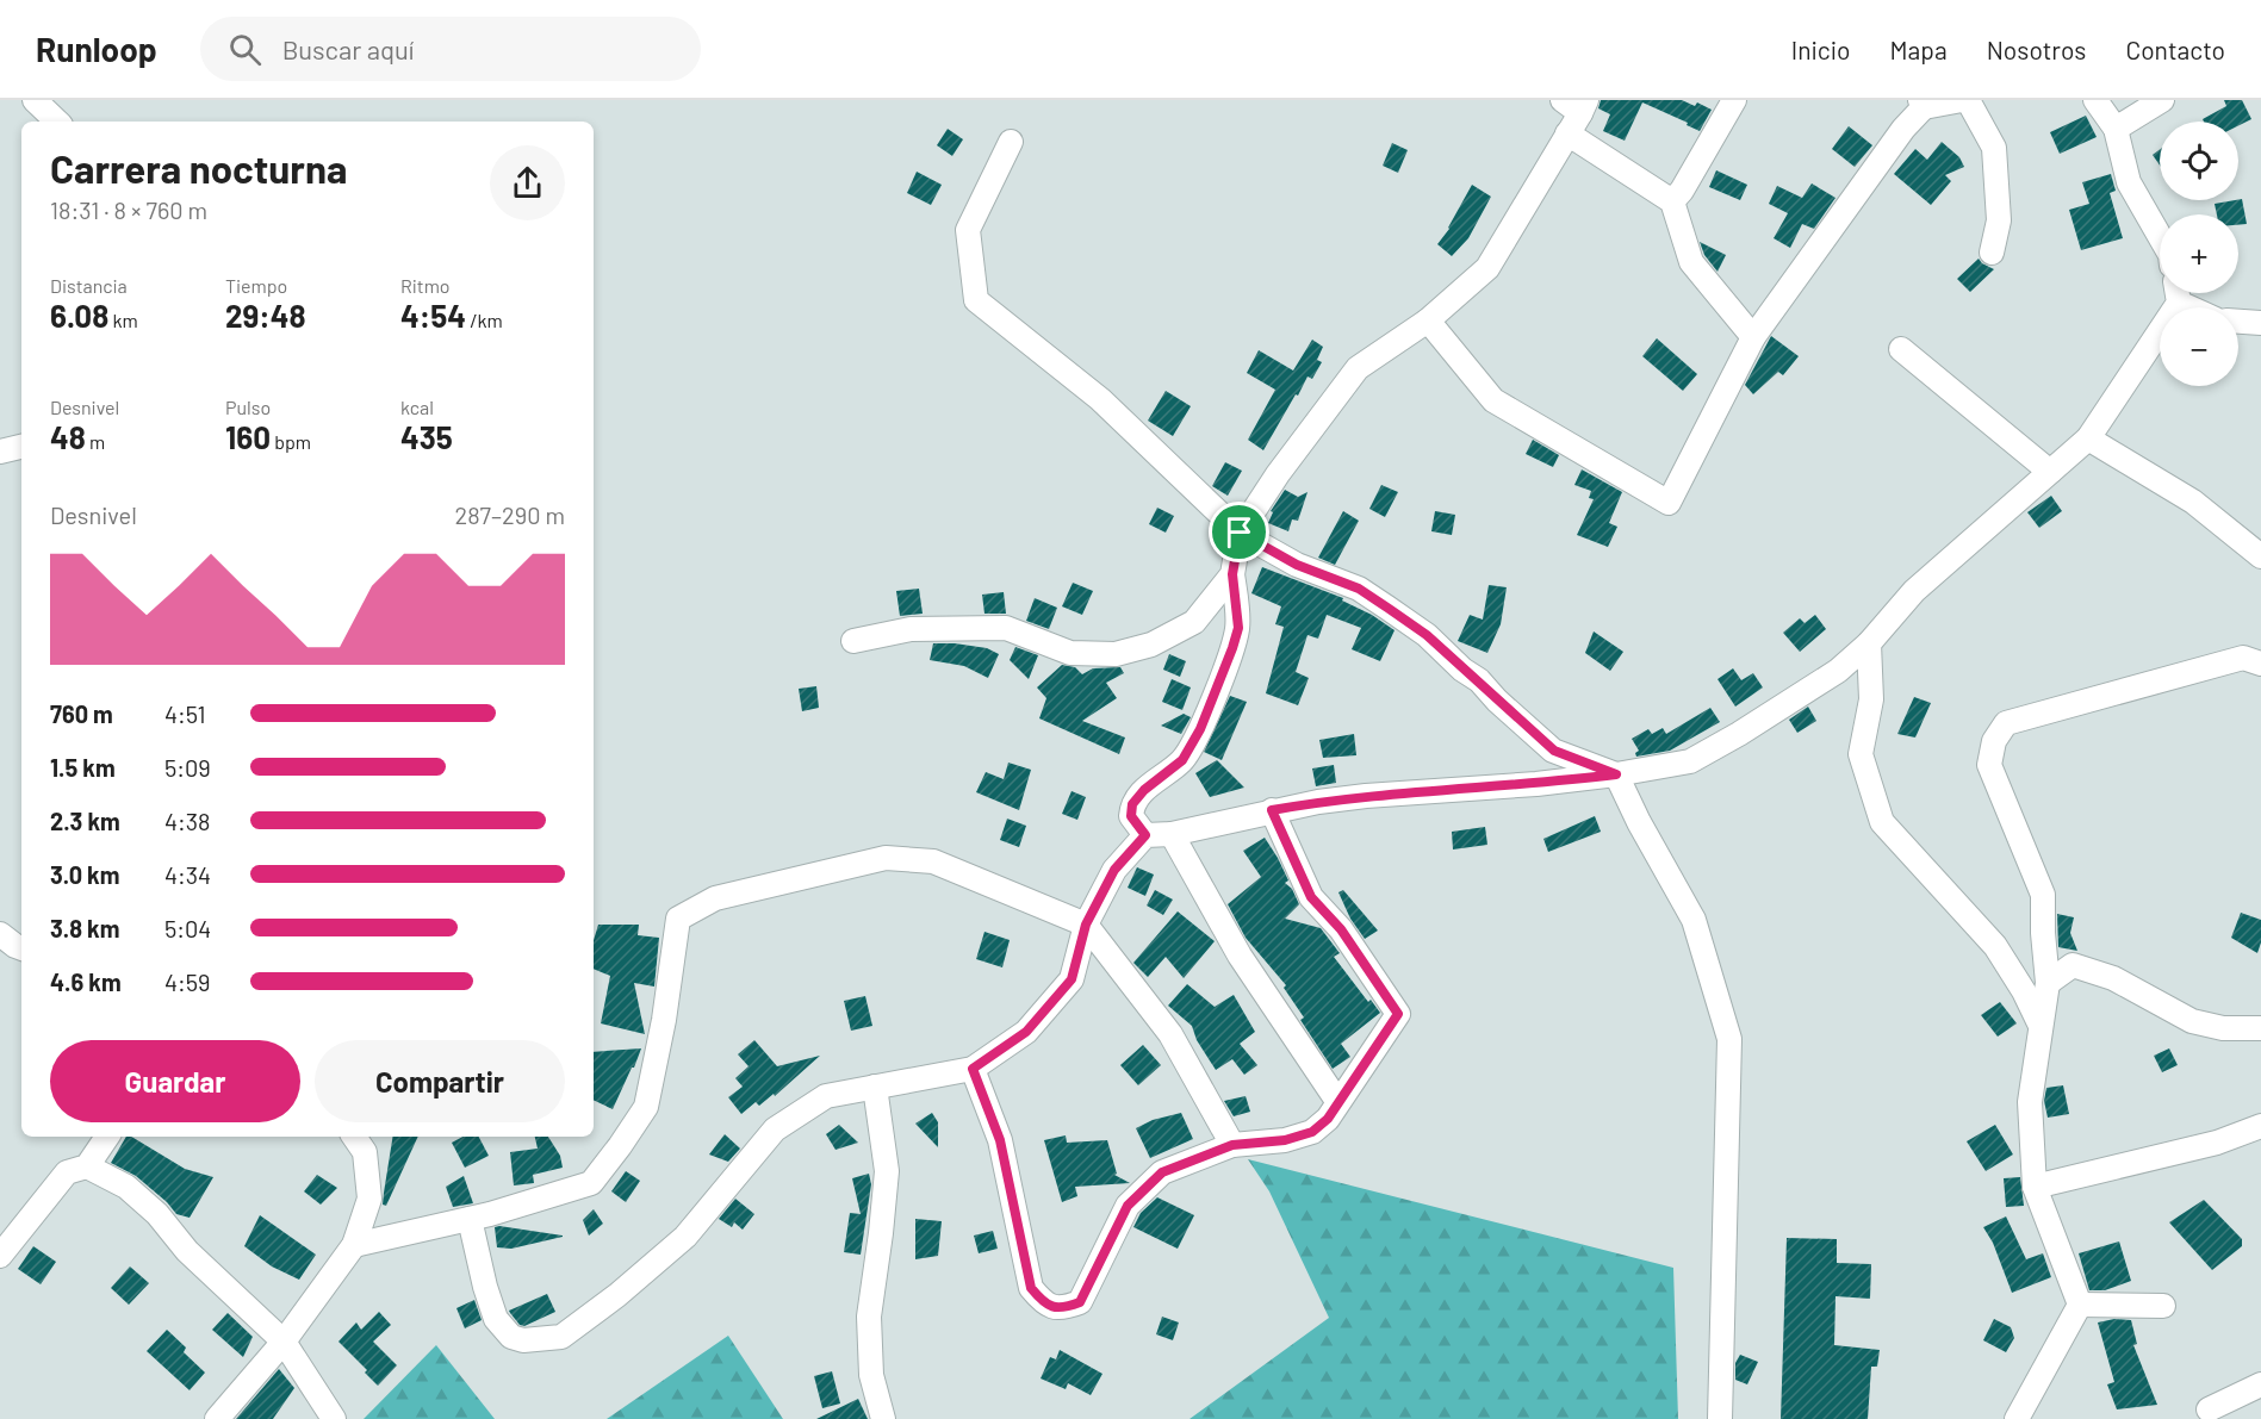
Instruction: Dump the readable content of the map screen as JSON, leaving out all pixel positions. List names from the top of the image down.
{
  "page": {
    "header": "Runloop",
    "search": "Buscar aquí",
    "nav": [
      "Inicio",
      "Mapa",
      "Nosotros",
      "Contacto"
    ],
    "map_buttons": ["+", "−"],
    "heading": ["Carrera nocturna", "18:31 · 8 × 760 m"],
    "stats": [
      ["Distancia", "6.08 km"],
      ["Tiempo", "29:48"],
      ["Ritmo", "4:54 /km"],
      ["Desnivel", "48 m"],
      ["Pulso", "160 bpm"],
      ["kcal", "435"]
    ],
    "chart": ["Desnivel", "287–290 m"],
    "list": [
      {
        "name": "760 m",
        "note": "4:51"
      },
      {
        "name": "1.5 km",
        "note": "5:09"
      },
      {
        "name": "2.3 km",
        "note": "4:38"
      },
      {
        "name": "3.0 km",
        "note": "4:34"
      },
      {
        "name": "3.8 km",
        "note": "5:04"
      },
      {
        "name": "4.6 km",
        "note": "4:59"
      }
    ],
    "buttons": ["Guardar", "Compartir"]
  }
}
